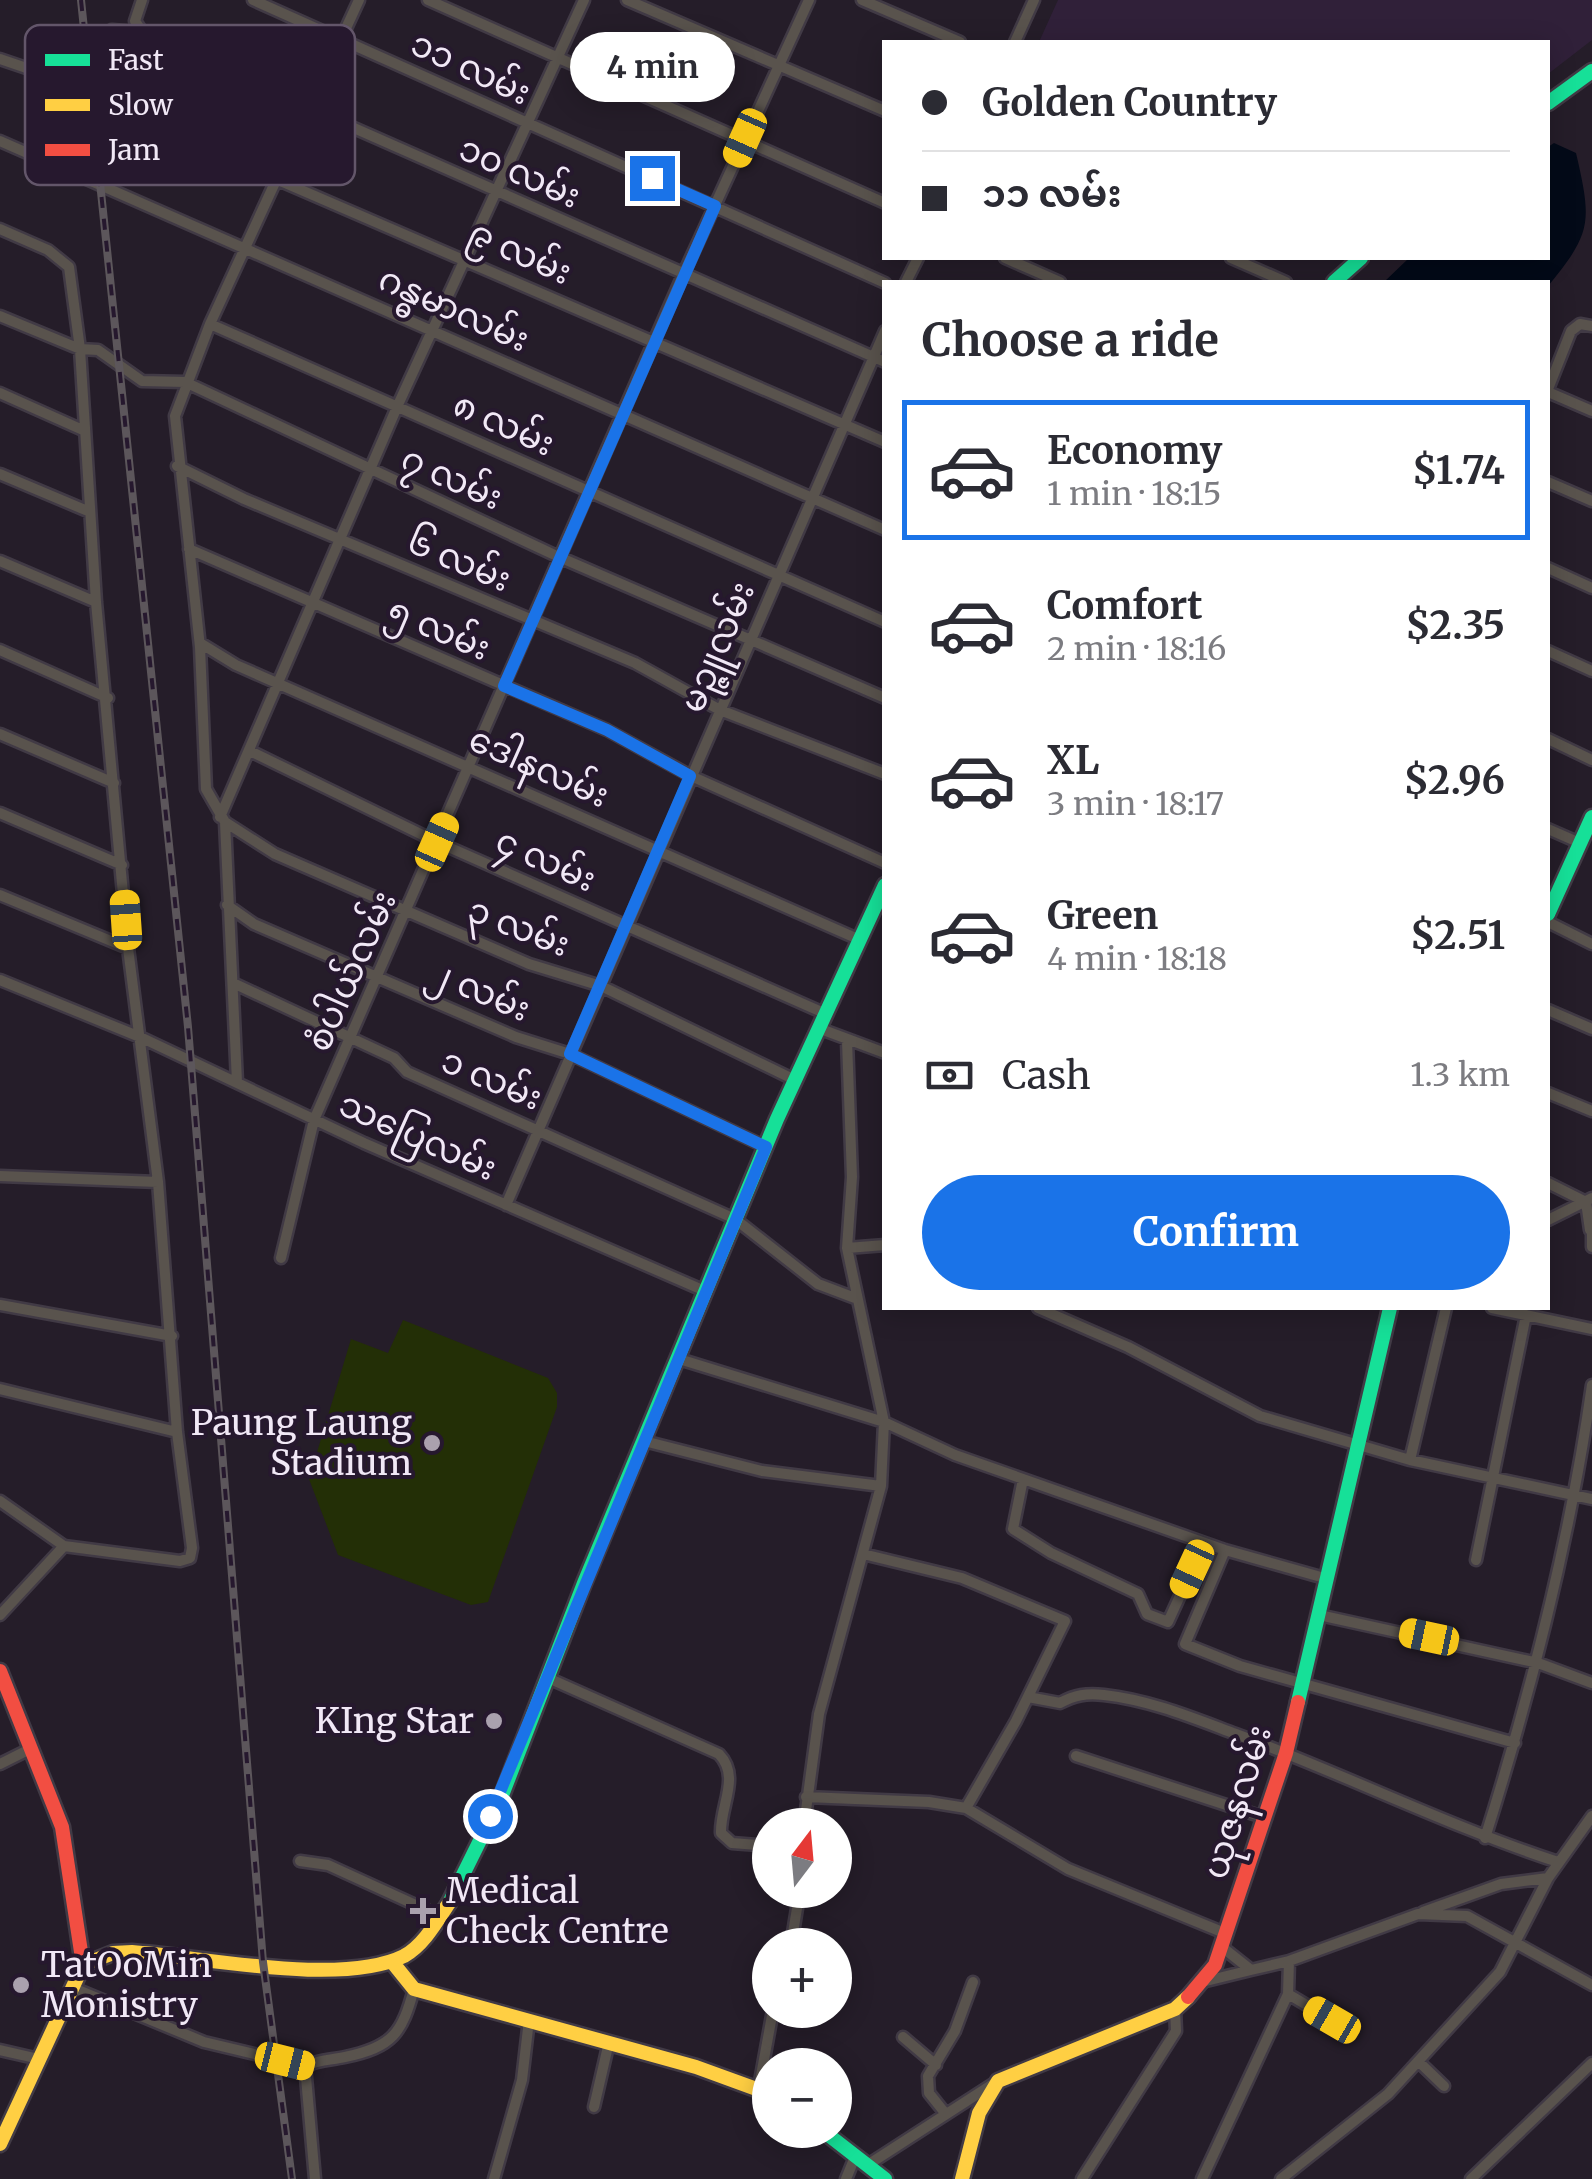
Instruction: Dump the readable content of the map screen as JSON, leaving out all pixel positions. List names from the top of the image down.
{
  "streets": {
    "main road": ["ယုဇနလမ်း"],
    "street": [
      "၁၁ လမ်း",
      "၁၀ လမ်း",
      "၉ လမ်း",
      "ဂန္ဓမာလမ်း",
      "၈ လမ်း",
      "၇ လမ်း",
      "၆ လမ်း",
      "၅ လမ်း",
      "မဉ္ဇူလမ်း",
      "ဒေါနလမ်း",
      "၄ လမ်း",
      "၃ လမ်း",
      "စံပါယ်လမ်း",
      "၂ လမ်း",
      "၁ လမ်း",
      "သပြေလမ်း"
    ]
  },
  "crossings": [
    ["၁၁ လမ်း", "စံပါယ်လမ်း"],
    ["၁၀ လမ်း", "မဉ္ဇူလမ်း"],
    ["၁၀ လမ်း", "စံပါယ်လမ်း"],
    ["၉ လမ်း", "မဉ္ဇူလမ်း"],
    ["၉ လမ်း", "စံပါယ်လမ်း"],
    ["ဂန္ဓမာလမ်း", "မဉ္ဇူလမ်း"],
    ["ဂန္ဓမာလမ်း", "စံပါယ်လမ်း"],
    ["၈ လမ်း", "မဉ္ဇူလမ်း"],
    ["၈ လမ်း", "စံပါယ်လမ်း"],
    ["၇ လမ်း", "မဉ္ဇူလမ်း"],
    ["၇ လမ်း", "စံပါယ်လမ်း"],
    ["၆ လမ်း", "မဉ္ဇူလမ်း"],
    ["၆ လမ်း", "စံပါယ်လမ်း"],
    ["၅ လမ်း", "မဉ္ဇူလမ်း"],
    ["၅ လမ်း", "စံပါယ်လမ်း"],
    ["မဉ္ဇူလမ်း", "ဒေါနလမ်း"],
    ["မဉ္ဇူလမ်း", "၄ လမ်း"],
    ["မဉ္ဇူလမ်း", "၃ လမ်း"],
    ["မဉ္ဇူလမ်း", "၂ လမ်း"],
    ["မဉ္ဇူလမ်း", "၁ လမ်း"],
    ["မဉ္ဇူလမ်း", "သပြေလမ်း"],
    ["ဒေါနလမ်း", "စံပါယ်လမ်း"],
    ["၄ လမ်း", "စံပါယ်လမ်း"],
    ["၃ လမ်း", "စံပါယ်လမ်း"],
    ["စံပါယ်လမ်း", "၂ လမ်း"],
    ["စံပါယ်လမ်း", "၁ လမ်း"],
    ["စံပါယ်လမ်း", "သပြေလမ်း"]
  ],
  "places": {
    "other": ["Paung Laung Stadium", "KIng Star", "TatOoMin Monistry"],
    "health": ["Medical Check Centre"]
  },
  "legend": ["Fast", "Slow", "Jam"],
  "north": "top",
  "page": {
    "bubble": "4 min",
    "banner": ["Golden Country", "၁၁ လမ်း"],
    "heading": "Choose a ride",
    "list": [
      {
        "name": "Economy",
        "note": "1 min · 18:15",
        "value": "$1.74"
      },
      {
        "name": "Comfort",
        "note": "2 min · 18:16",
        "value": "$2.35"
      },
      {
        "name": "XL",
        "note": "3 min · 18:17",
        "value": "$2.96"
      },
      {
        "name": "Green",
        "note": "4 min · 18:18",
        "value": "$2.51"
      }
    ],
    "pay": ["Cash", "1.3 km"],
    "buttons": "Confirm",
    "map_buttons": ["+", "−"]
  }
}
